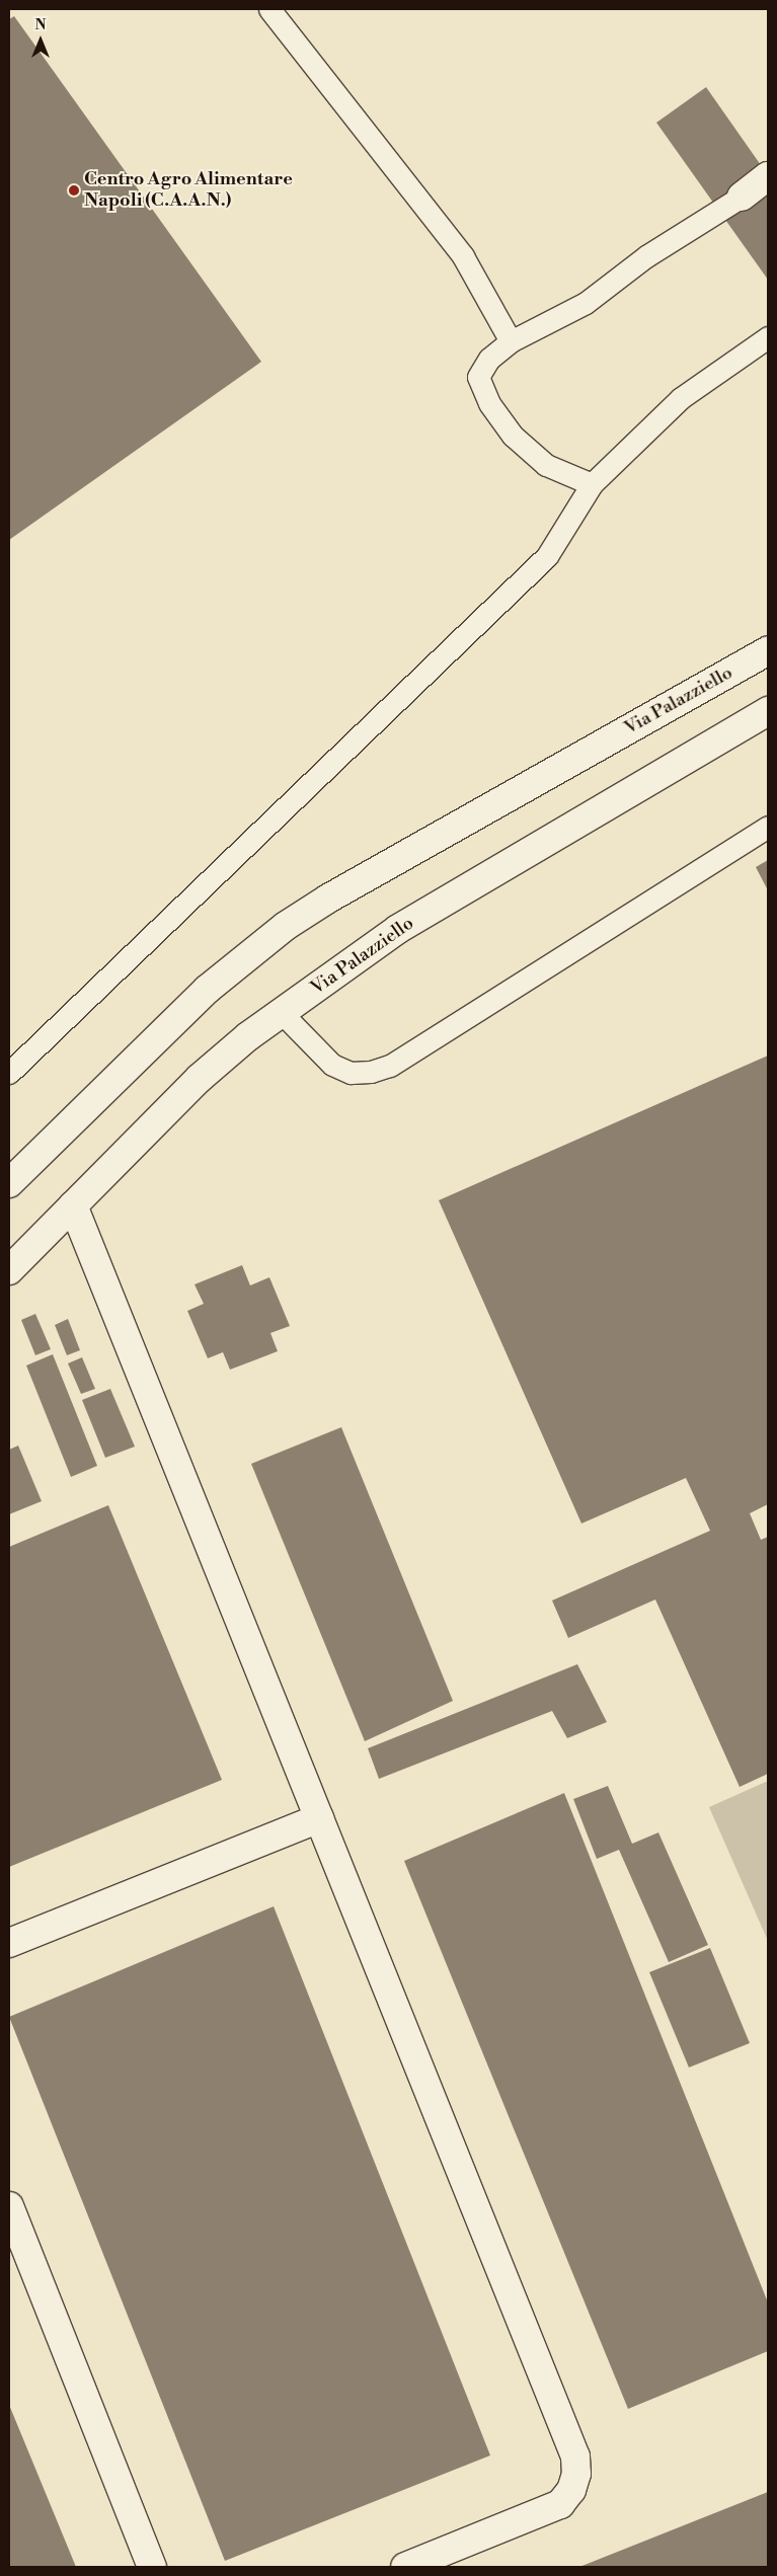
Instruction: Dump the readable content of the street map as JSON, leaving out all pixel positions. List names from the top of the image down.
{
  "streets": {
    "street": ["Via Palazziello"]
  },
  "places": ["Centro Agro Alimentare Napoli (C.A.A.N.)"],
  "north": "top"
}
